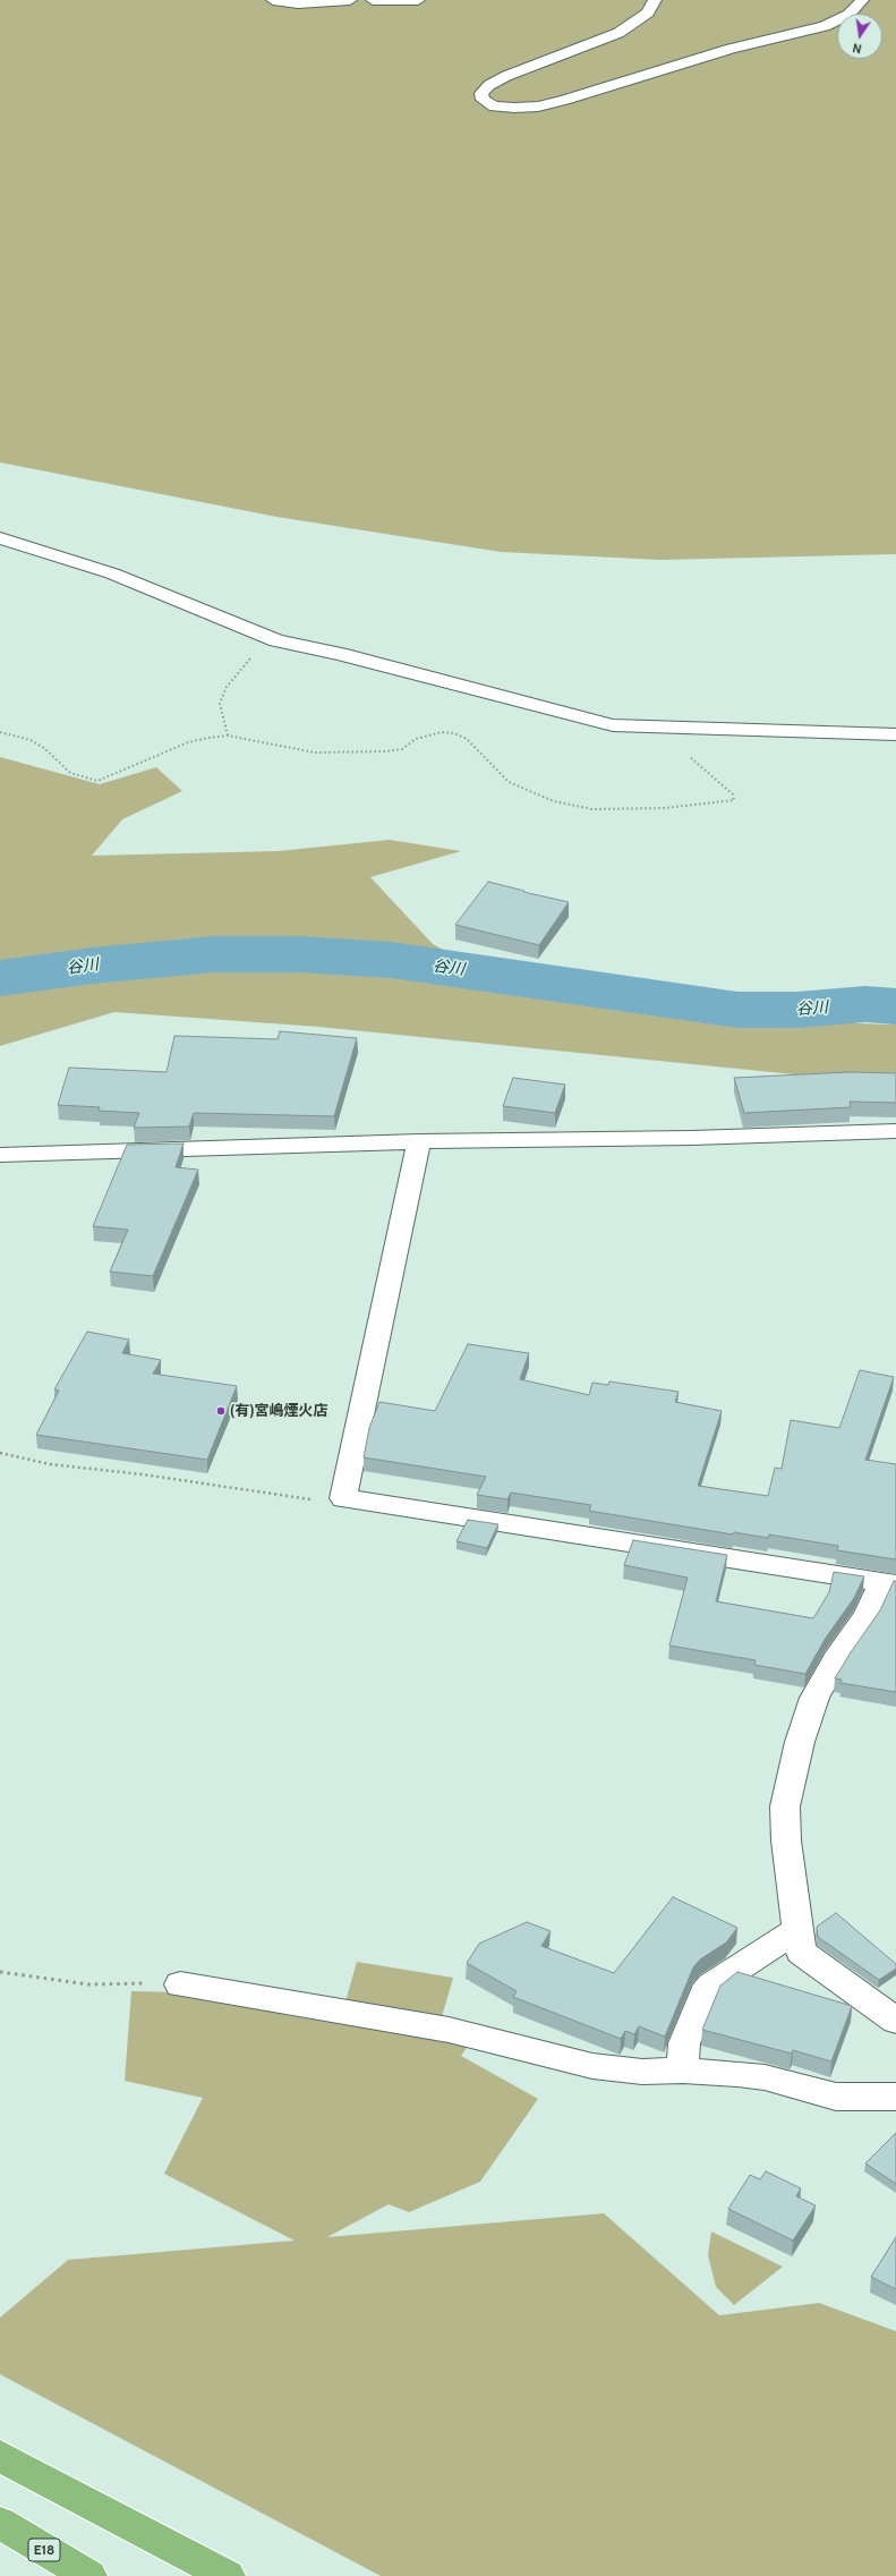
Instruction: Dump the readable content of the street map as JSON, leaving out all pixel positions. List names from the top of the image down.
{
  "streets": {
    "highway": ["E18"]
  },
  "water": ["谷川"],
  "places": ["(有)宮嶋煙火店"],
  "north": "bottom"
}
